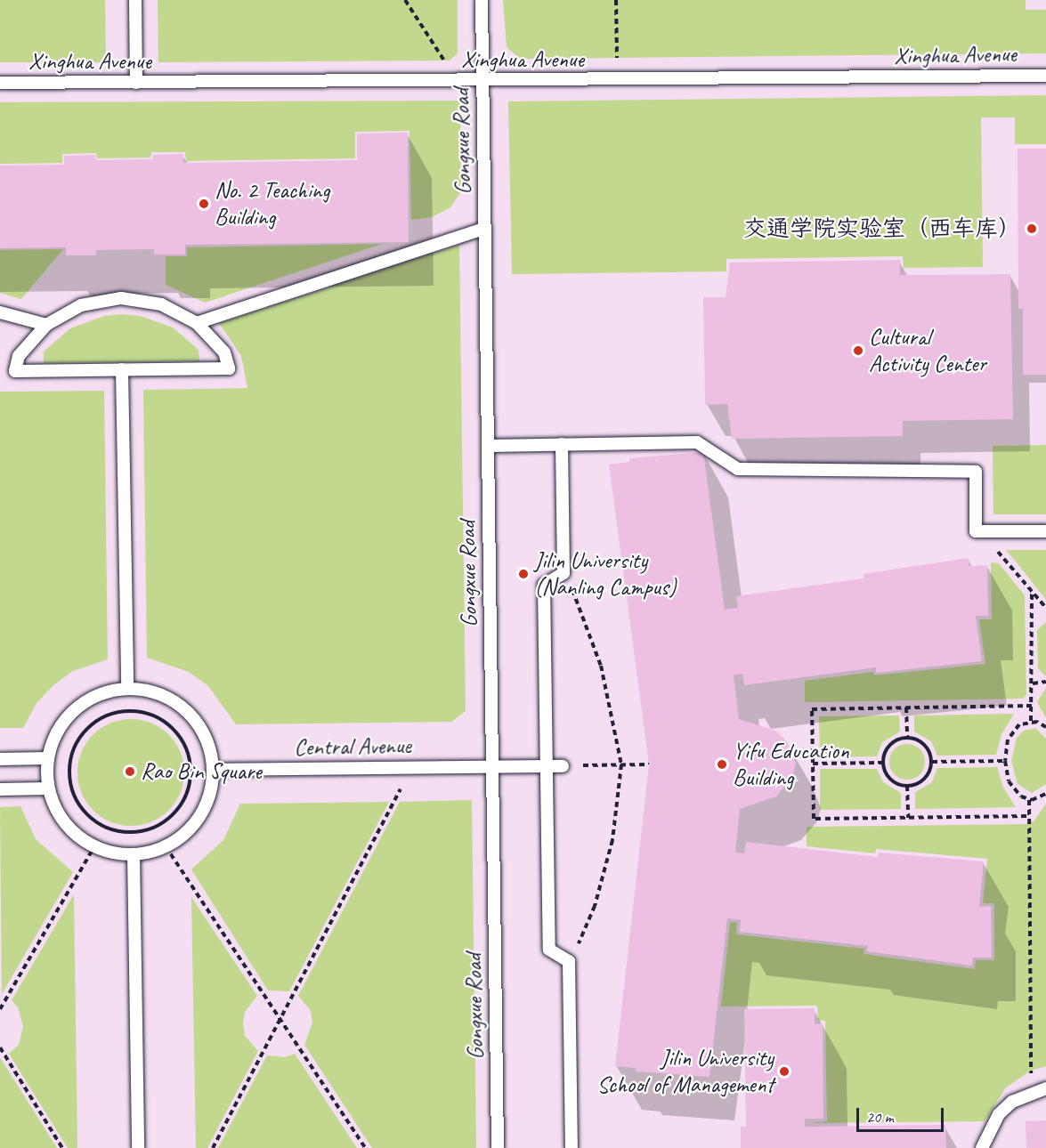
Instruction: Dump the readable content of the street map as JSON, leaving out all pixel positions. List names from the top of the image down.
{
  "streets": {
    "lane": ["Xinghua Avenue", "Gongxue Road", "Central Avenue"]
  },
  "crossings": [
    ["Xinghua Avenue", "Gongxue Road"],
    ["Gongxue Road", "Central Avenue"]
  ],
  "places": [
    "No. 2 Teaching Building",
    "交通学院实验室（西车库）",
    "Cultural Activity Center",
    "Jilin University (Nanling Campus)",
    "Yifu Education Building",
    "Rao Bin Square",
    "Jilin University School of Management"
  ],
  "scale_bar": "20 m"
}
